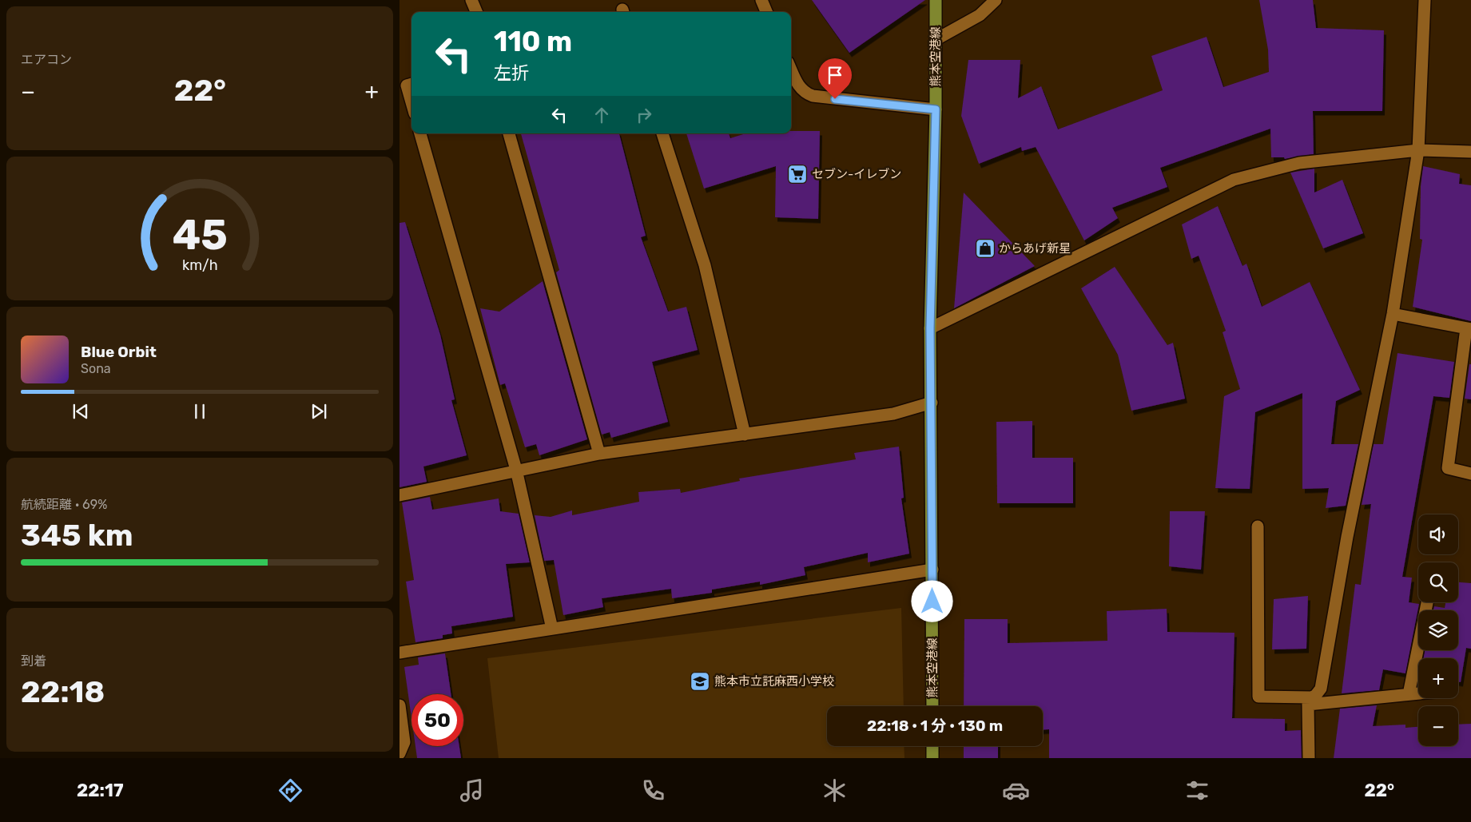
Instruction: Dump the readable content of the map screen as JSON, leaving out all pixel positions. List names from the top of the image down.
{
  "streets": {
    "main road": ["熊本空港線"]
  },
  "places": {
    "supermarket": ["セブン-イレブン"],
    "shop": ["からあげ新星"],
    "school or university": ["熊本市立託麻西小学校"]
  },
  "page": {
    "tile": [
      "エアコン",
      ["航続距離 · 69%", "345 km"],
      ["到着", "22:18"]
    ],
    "turn": ["110 m", "左折"],
    "heat": ["−", "22°", "+"],
    "song": ["Blue Orbit", "Sona"],
    "map_buttons": ["+", "−"],
    "limit": "50",
    "trip": "22:18 · 1 分 · 130 m",
    "tabs": ["22:17", "22°"],
    "gauge": ["45", "km/h"]
  }
}
